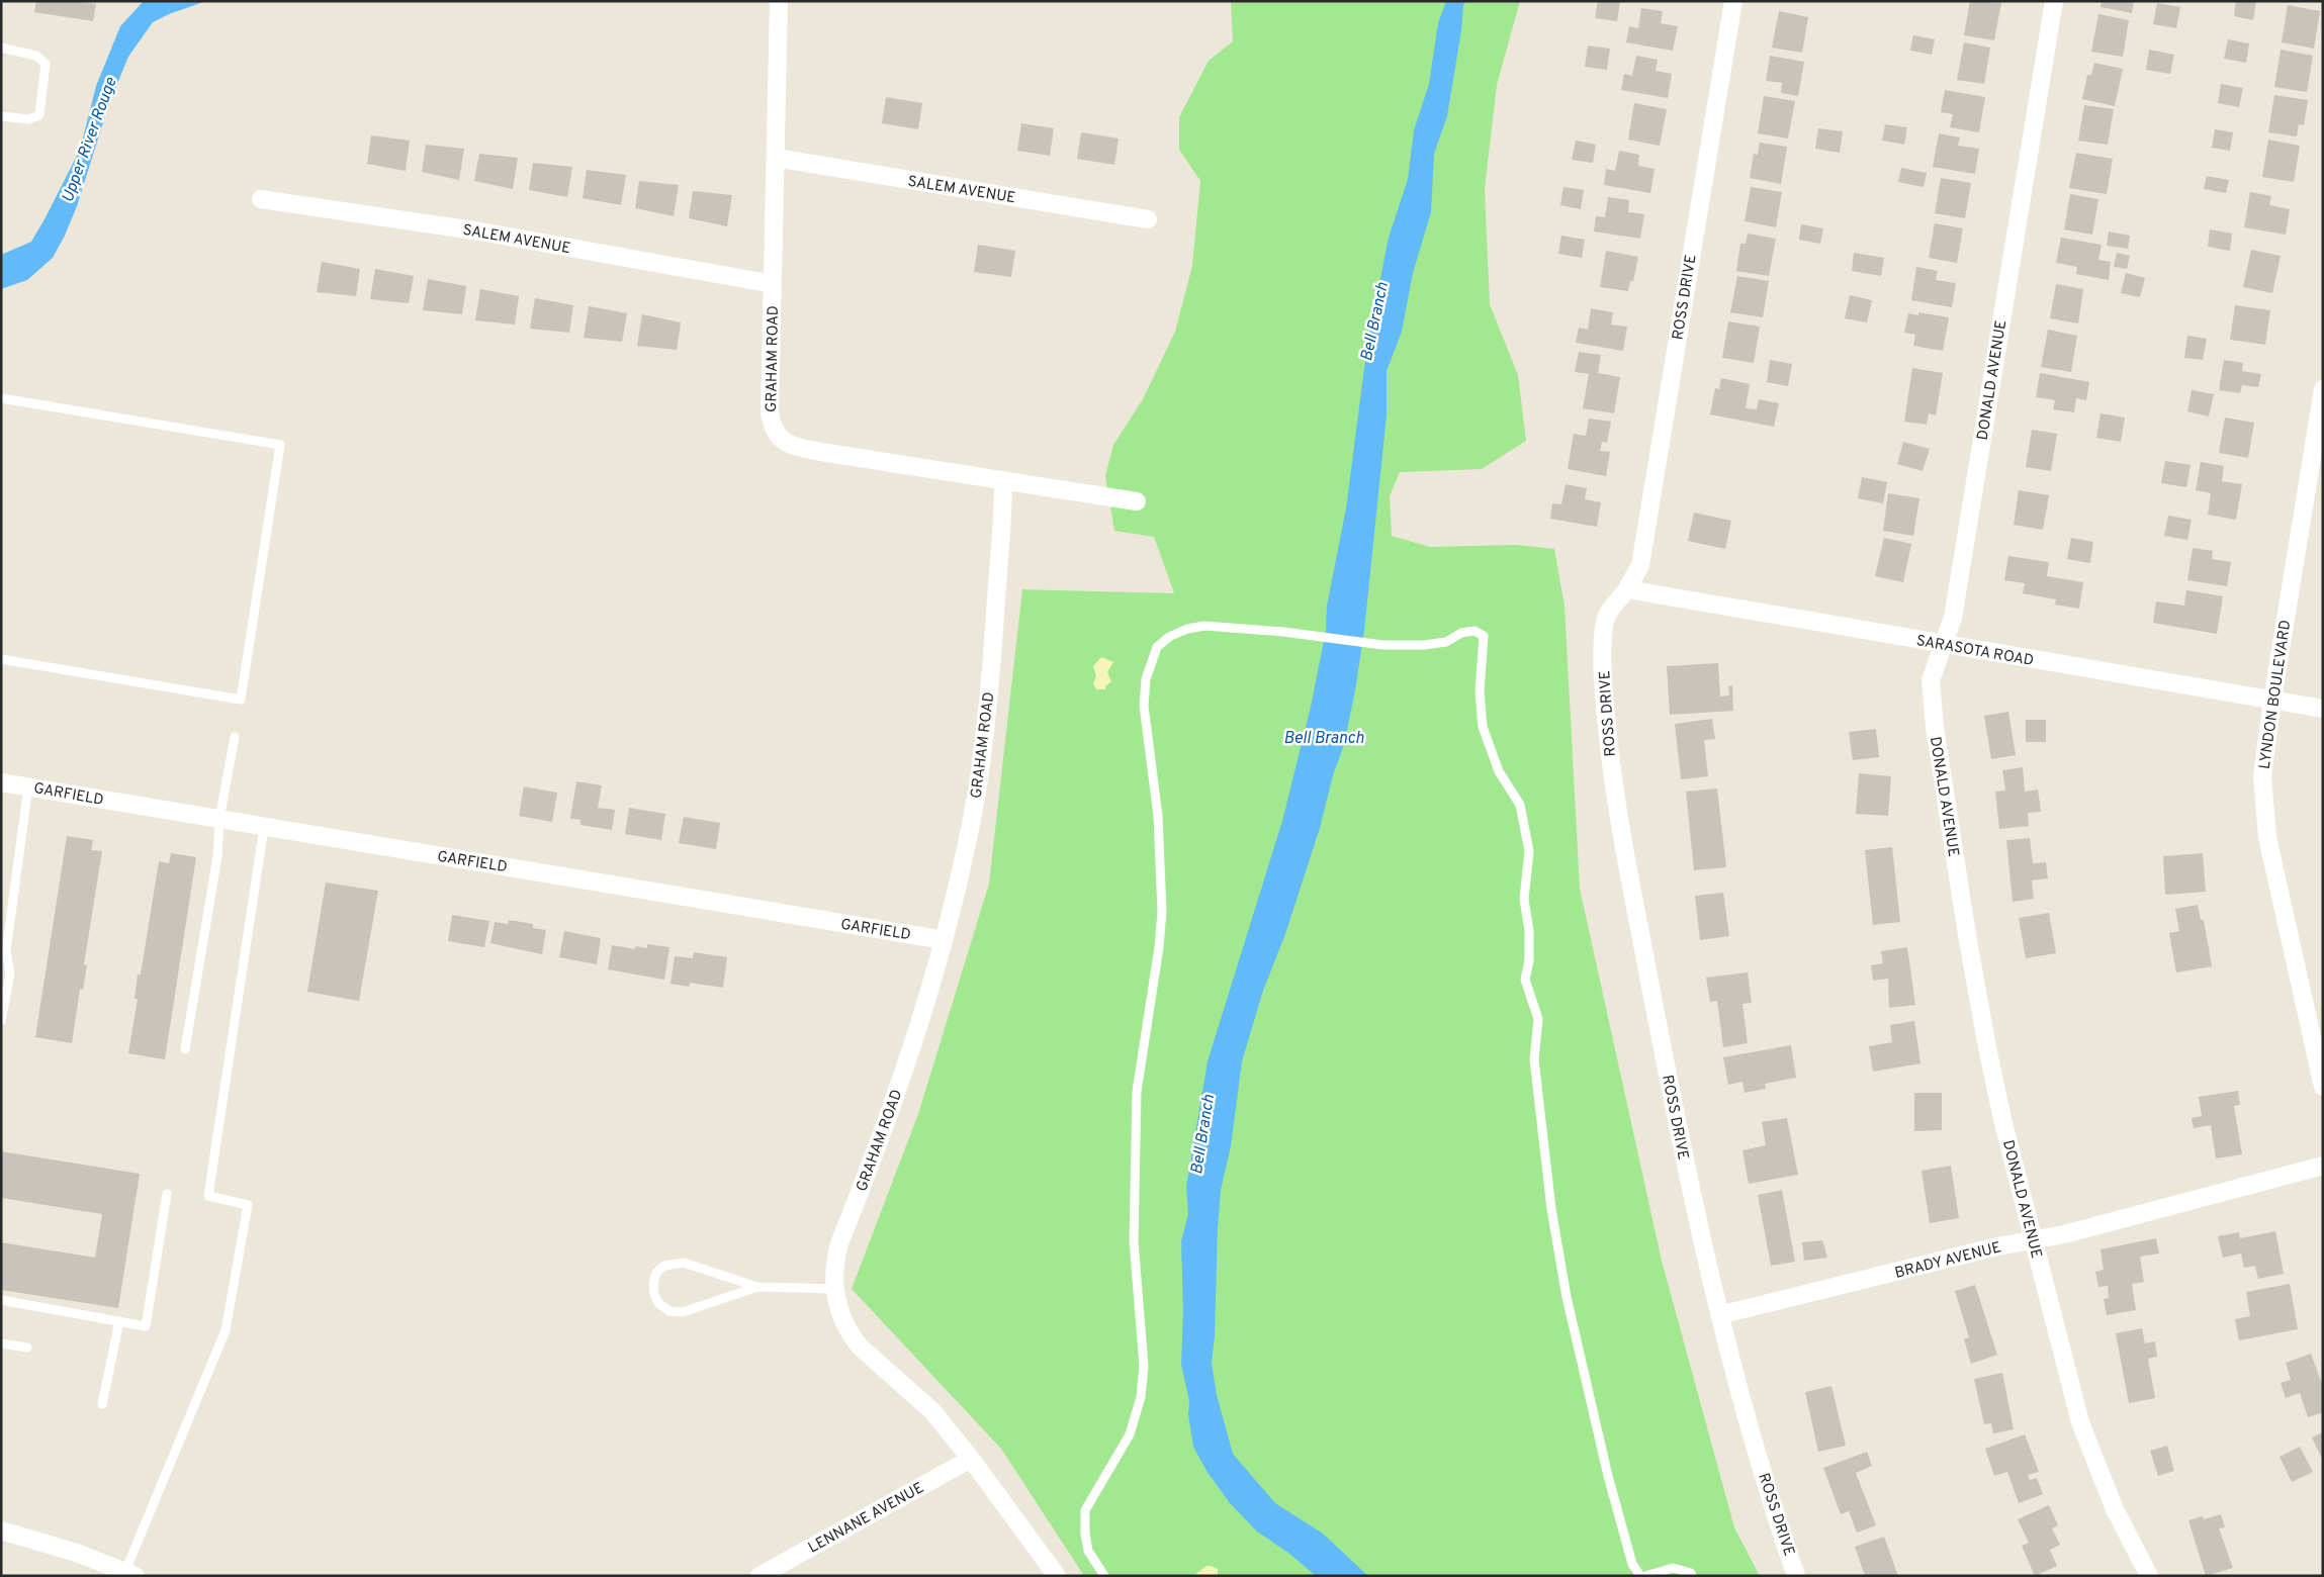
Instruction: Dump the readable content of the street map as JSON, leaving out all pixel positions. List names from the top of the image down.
{
  "streets": {
    "street": [
      "SALEM AVENUE",
      "ROSS DRIVE",
      "GRAHAM ROAD",
      "DONALD AVENUE",
      "SARASOTA ROAD",
      "LYNDON BOULEVARD",
      "GARFIELD",
      "BRADY AVENUE",
      "LENNANE AVENUE"
    ]
  },
  "crossings": [
    ["SALEM AVENUE", "GRAHAM ROAD"],
    ["ROSS DRIVE", "SARASOTA ROAD"],
    ["ROSS DRIVE", "BRADY AVENUE"],
    ["GRAHAM ROAD", "GARFIELD"],
    ["GRAHAM ROAD", "LENNANE AVENUE"],
    ["DONALD AVENUE", "SARASOTA ROAD"],
    ["DONALD AVENUE", "BRADY AVENUE"],
    ["SARASOTA ROAD", "LYNDON BOULEVARD"]
  ],
  "water": ["Upper River Rouge", "Bell Branch"]
}
